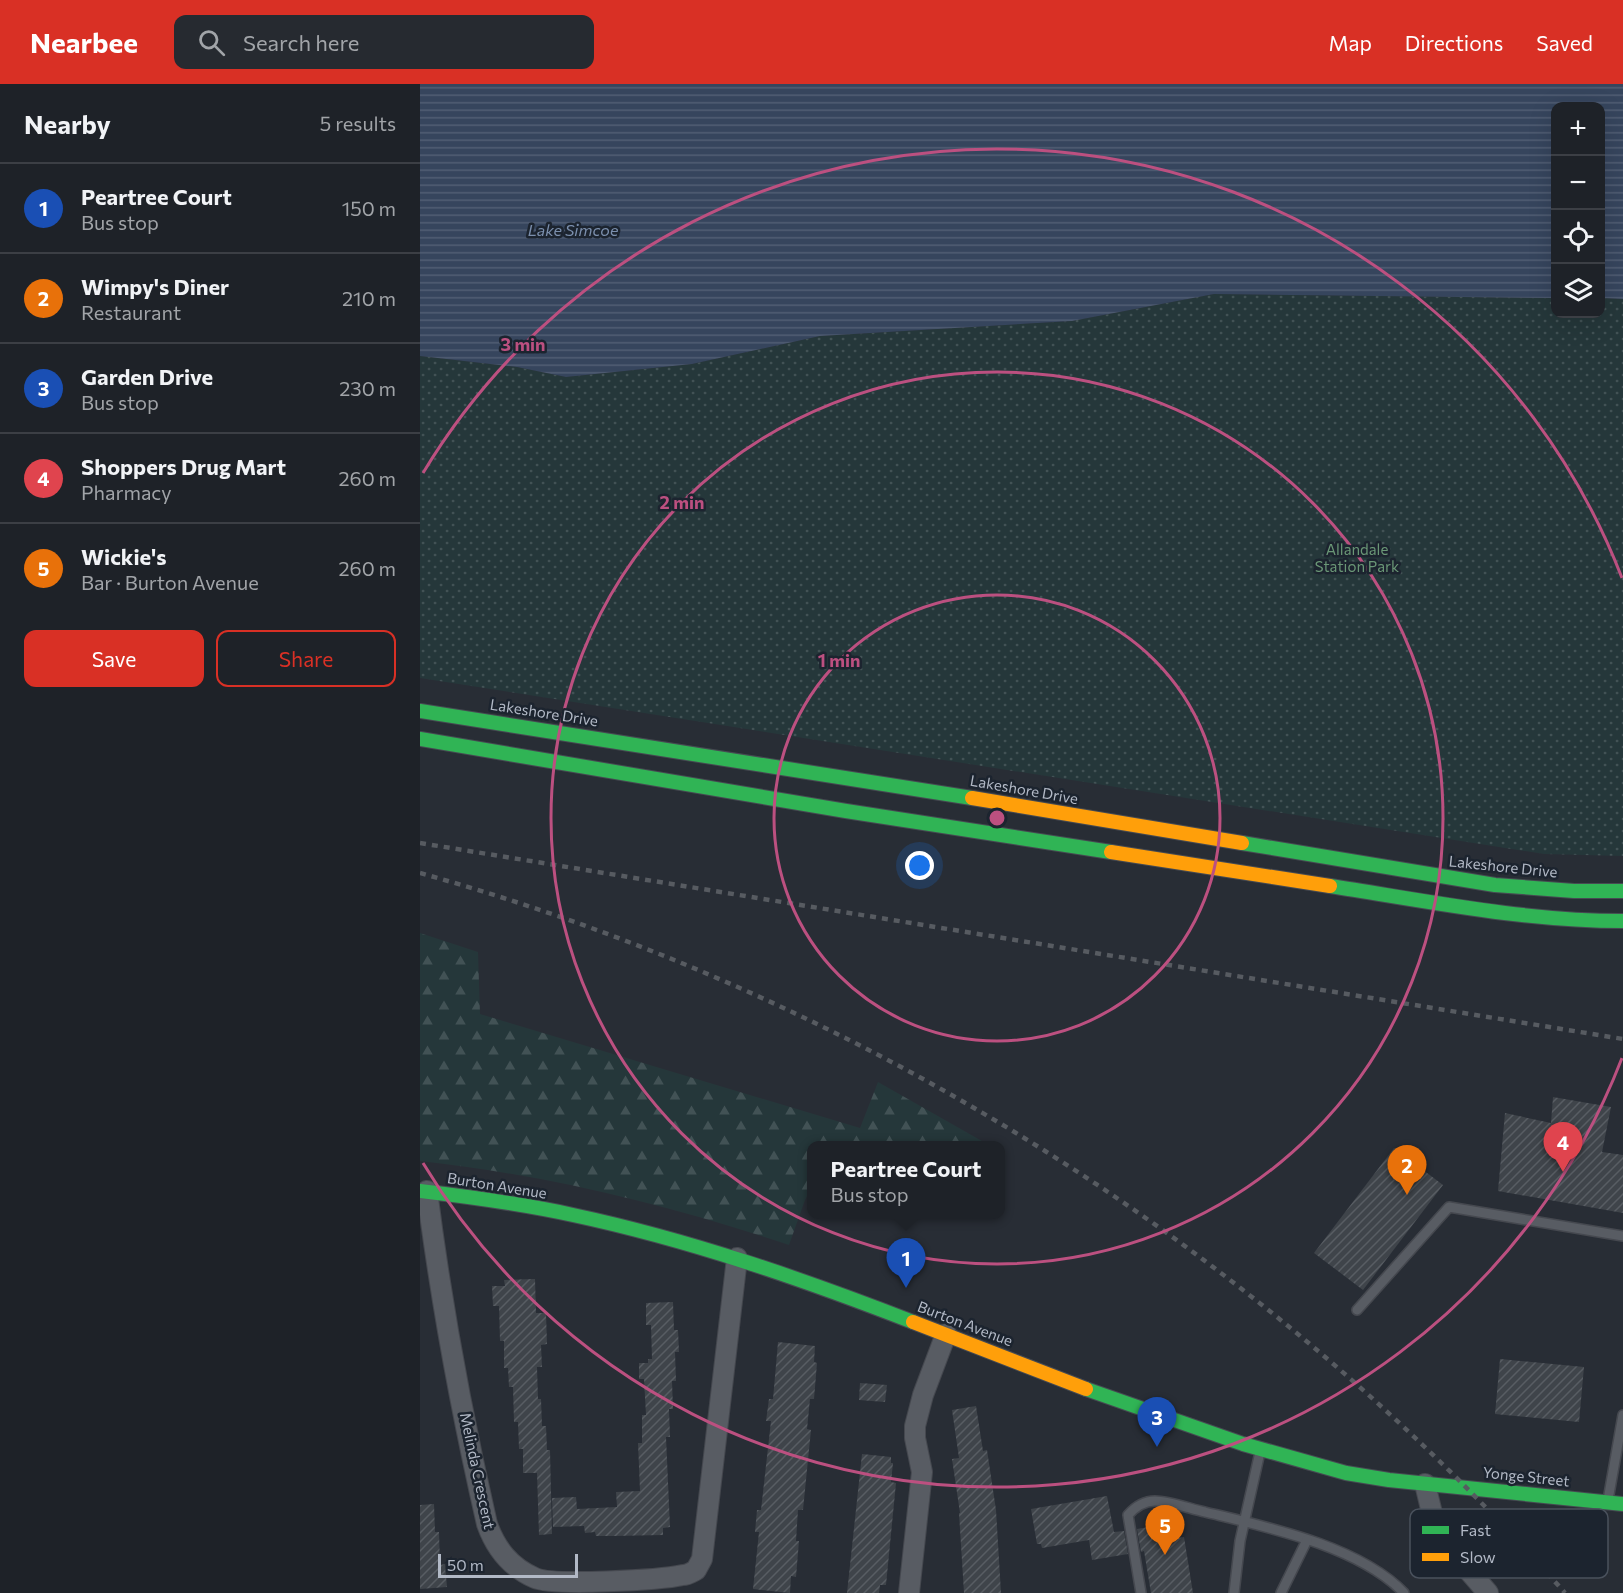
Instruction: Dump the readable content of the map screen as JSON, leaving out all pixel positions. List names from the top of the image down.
{
  "streets": {
    "main road": ["Lakeshore Drive", "Burton Avenue", "Yonge Street"],
    "street": ["Melinda Crescent"]
  },
  "crossings": [
    ["Burton Avenue", "Melinda Crescent"],
    ["Burton Avenue", "Yonge Street"]
  ],
  "water": ["Lake Simcoe"],
  "parks": ["Allandale Station Park"],
  "legend": ["Fast", "Slow"],
  "scale_bar": "50 m",
  "page": {
    "header": "Nearbee",
    "search": "Search here",
    "nav": ["Map", "Directions", "Saved"],
    "heading": ["Nearby", "5 results"],
    "map_buttons": ["+", "−"],
    "list": [
      {
        "mark": "1",
        "name": "Peartree Court",
        "note": "Bus stop",
        "value": "150 m"
      },
      {
        "mark": "2",
        "name": "Wimpy's Diner",
        "note": "Restaurant",
        "value": "210 m"
      },
      {
        "mark": "3",
        "name": "Garden Drive",
        "note": "Bus stop",
        "value": "230 m"
      },
      {
        "mark": "4",
        "name": "Shoppers Drug Mart",
        "note": "Pharmacy",
        "value": "260 m"
      },
      {
        "mark": "5",
        "name": "Wickie's",
        "note": "Bar · Burton Avenue",
        "value": "260 m"
      }
    ],
    "buttons": ["Save", "Share"],
    "pins": [
      "4",
      "2",
      "1",
      "3",
      "5"
    ],
    "popup": ["Peartree Court", "Bus stop"],
    "scale": "50 m"
  },
  "rings": ["3 min", "2 min", "1 min"]
}
